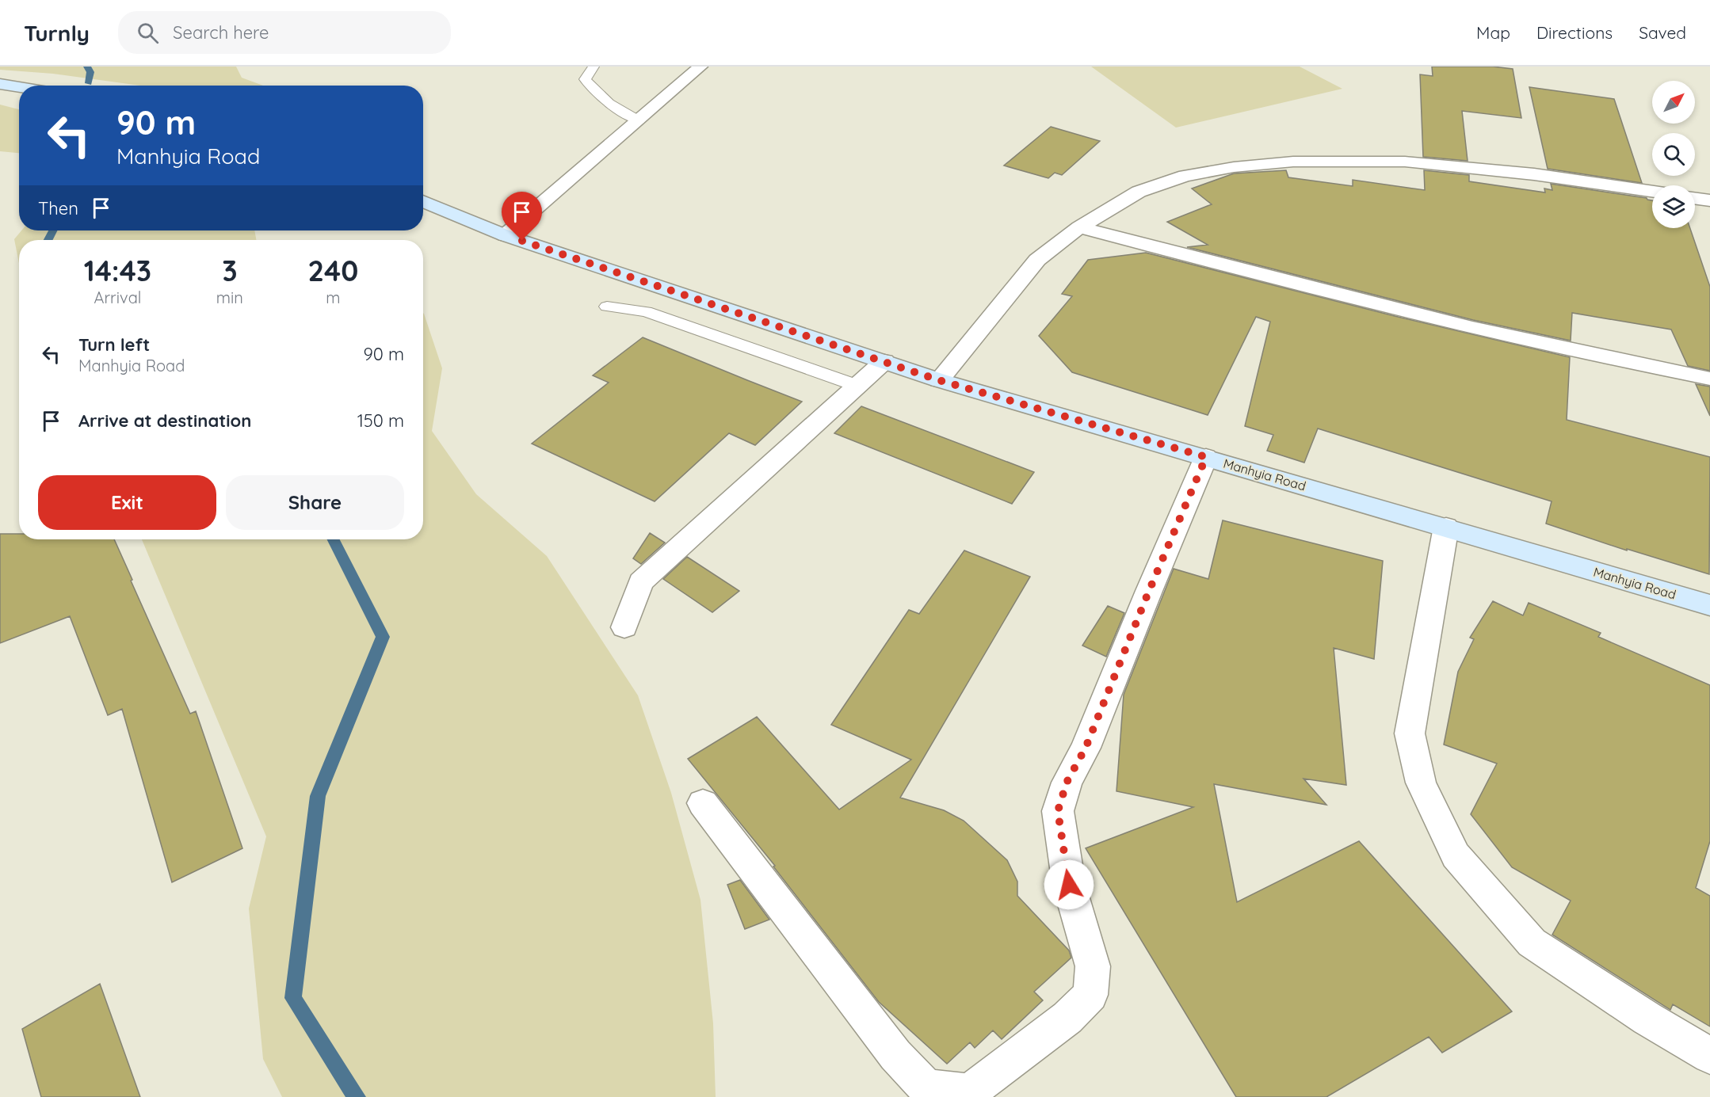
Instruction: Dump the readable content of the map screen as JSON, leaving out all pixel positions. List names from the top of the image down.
{
  "streets": {
    "main road": ["Manhyia Road"]
  },
  "north": "top right",
  "page": {
    "header": "Turnly",
    "search": "Search here",
    "nav": ["Map", "Directions", "Saved"],
    "turn": ["90 m", "Manhyia Road"],
    "then": "Then",
    "eta": [
      "14:43",
      "Arrival",
      "3",
      "min",
      "240",
      "m"
    ],
    "list": [
      {
        "name": "Turn left",
        "note": "Manhyia Road",
        "value": "90 m"
      },
      {
        "name": "Arrive at destination",
        "value": "150 m"
      }
    ],
    "buttons": ["Exit", "Share"]
  }
}
